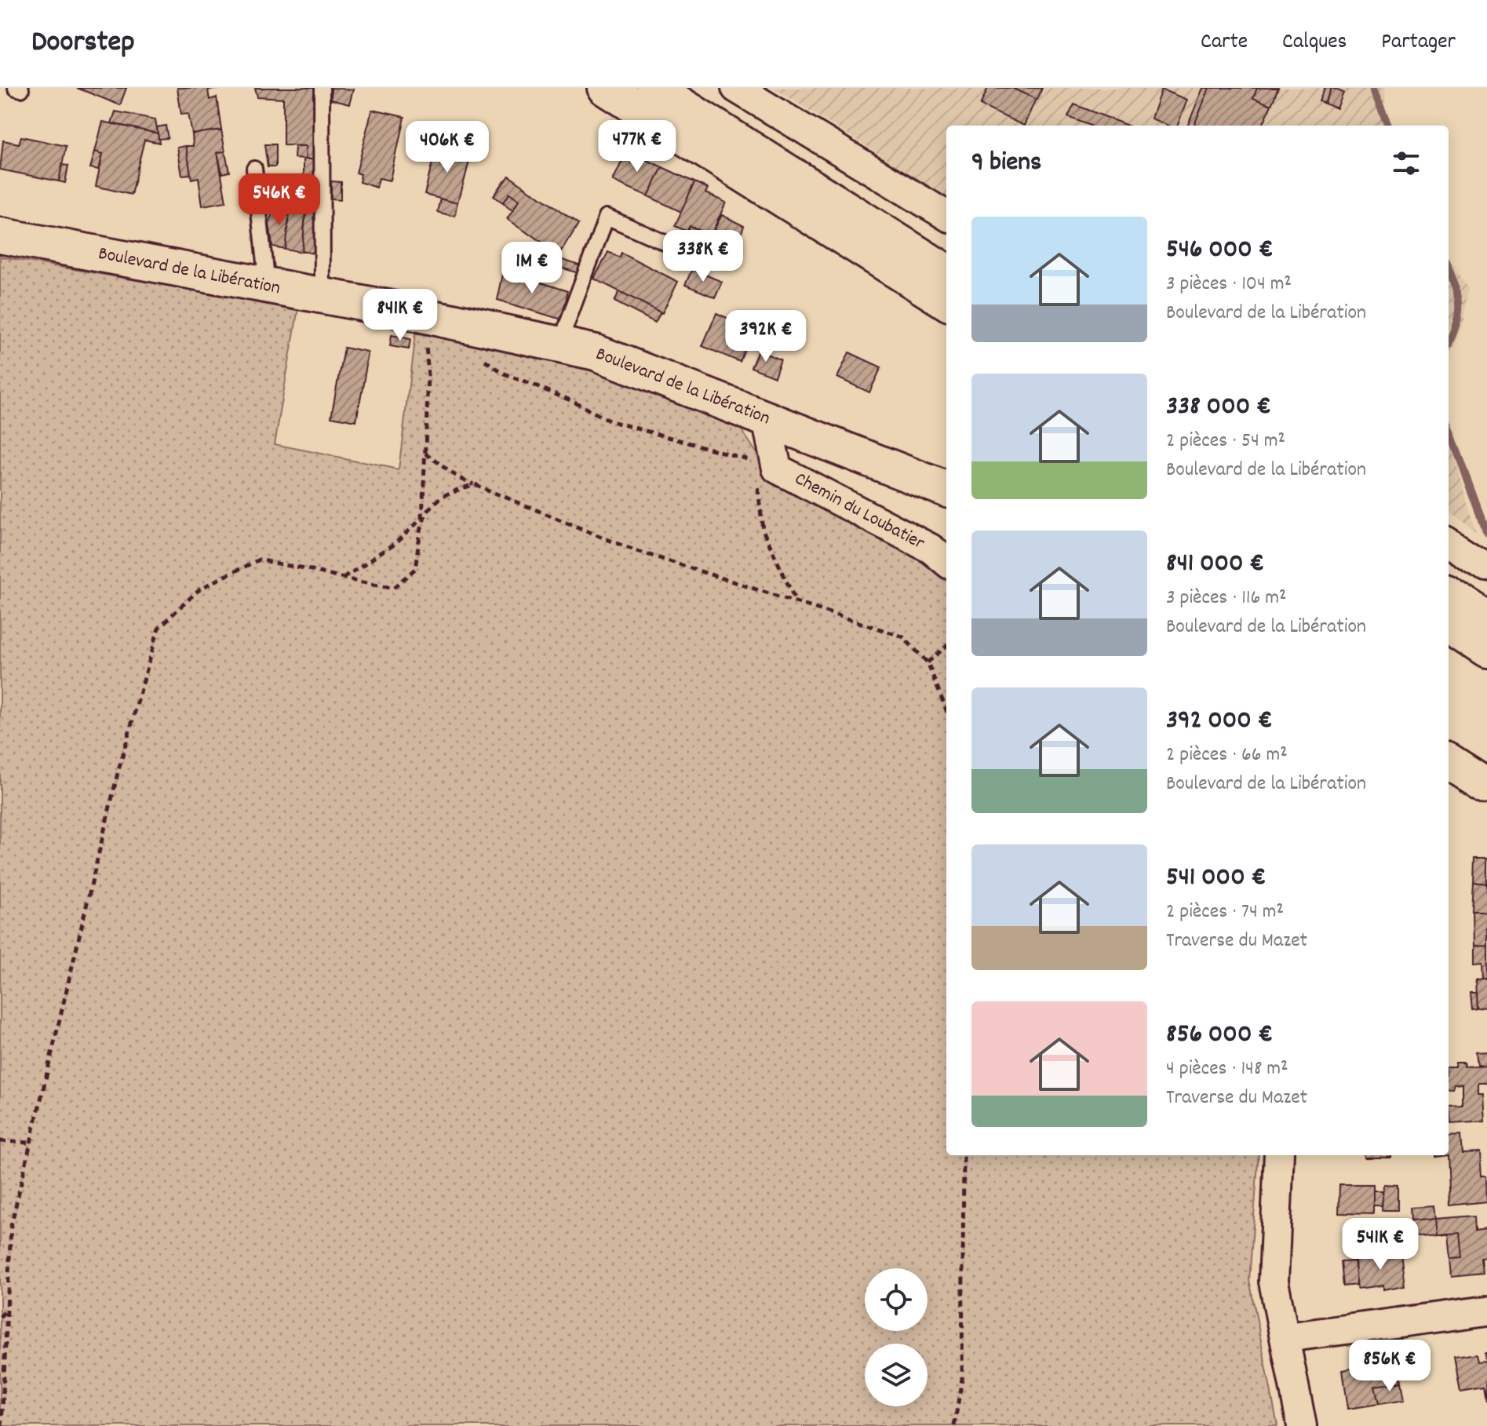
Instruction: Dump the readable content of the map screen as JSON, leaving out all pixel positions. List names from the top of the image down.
{
  "streets": {
    "street": ["Boulevard de la Libération", "Chemin du Loubatier"]
  },
  "crossings": [
    ["Boulevard de la Libération", "Chemin du Loubatier"]
  ],
  "page": {
    "header": "Doorstep",
    "nav": ["Carte", "Calques", "Partager"],
    "price": [
      "477K €",
      "406K €",
      "546K €",
      "338K €",
      "1M €",
      "841K €",
      "392K €",
      "541K €",
      "856K €"
    ],
    "heading": "9 biens",
    "list": [
      {
        "name": "546 000 €",
        "note": "3 pièces · 104 m² · Boulevard de la Libération"
      },
      {
        "name": "338 000 €",
        "note": "2 pièces · 54 m² · Boulevard de la Libération"
      },
      {
        "name": "841 000 €",
        "note": "3 pièces · 116 m² · Boulevard de la Libération"
      },
      {
        "name": "392 000 €",
        "note": "2 pièces · 66 m² · Boulevard de la Libération"
      },
      {
        "name": "541 000 €",
        "note": "2 pièces · 74 m² · Traverse du Mazet"
      },
      {
        "name": "856 000 €",
        "note": "4 pièces · 148 m² · Traverse du Mazet"
      }
    ]
  }
}
